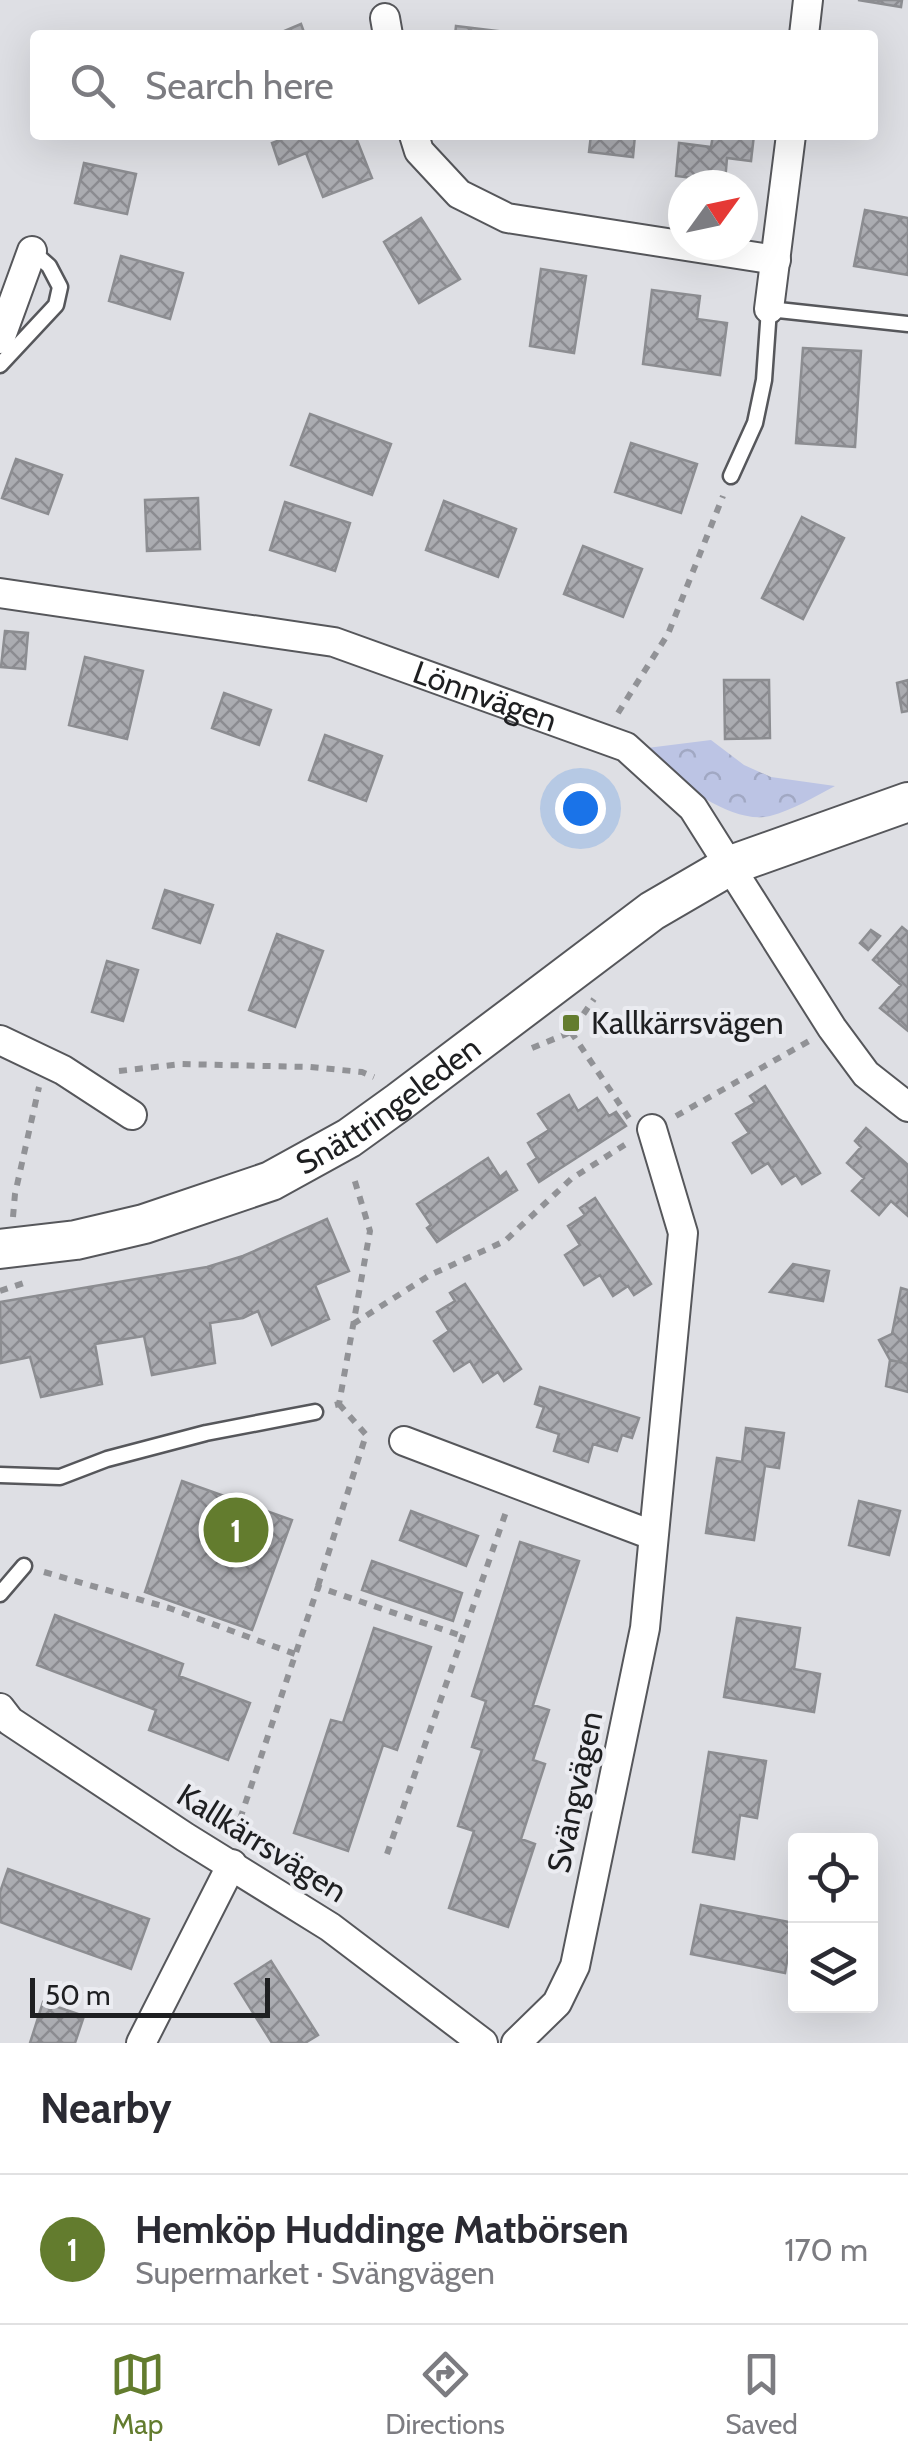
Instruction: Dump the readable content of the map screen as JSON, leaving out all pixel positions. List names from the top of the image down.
{
  "streets": {
    "street": [
      "Lönnvägen",
      "Snättringeleden",
      "Svängvägen",
      "Kallkärrsvägen"
    ]
  },
  "crossings": [
    ["Lönnvägen", "Snättringeleden"]
  ],
  "places": {
    "transit": ["Kallkärrsvägen"]
  },
  "scale_bar": "50 m",
  "north": "top right",
  "page": {
    "search": "Search here",
    "pins": "1",
    "scale": "50 m",
    "heading": "Nearby",
    "list": [
      {
        "mark": "1",
        "name": "Hemköp Huddinge Matbörsen",
        "note": "Supermarket · Svängvägen",
        "value": "170 m"
      }
    ],
    "nav": ["Map", "Directions", "Saved"]
  }
}
